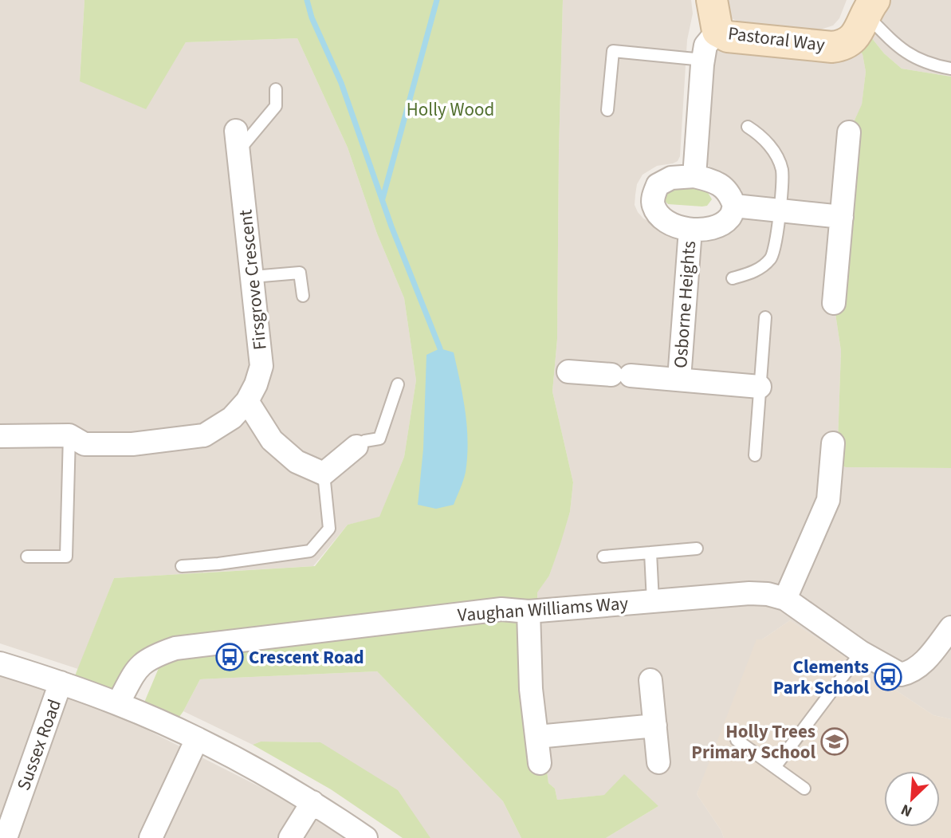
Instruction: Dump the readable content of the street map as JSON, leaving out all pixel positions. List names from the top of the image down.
{
  "streets": {
    "street": [
      "Pastoral Way",
      "Firsgrove Crescent",
      "Osborne Heights",
      "Vaughan Williams Way",
      "Sussex Road"
    ]
  },
  "parks": ["Holly Wood"],
  "places": {
    "bus stop": ["Crescent Road", "Clements Park School"],
    "school or university": ["Holly Trees Primary School"]
  },
  "north": "bottom left"
}
